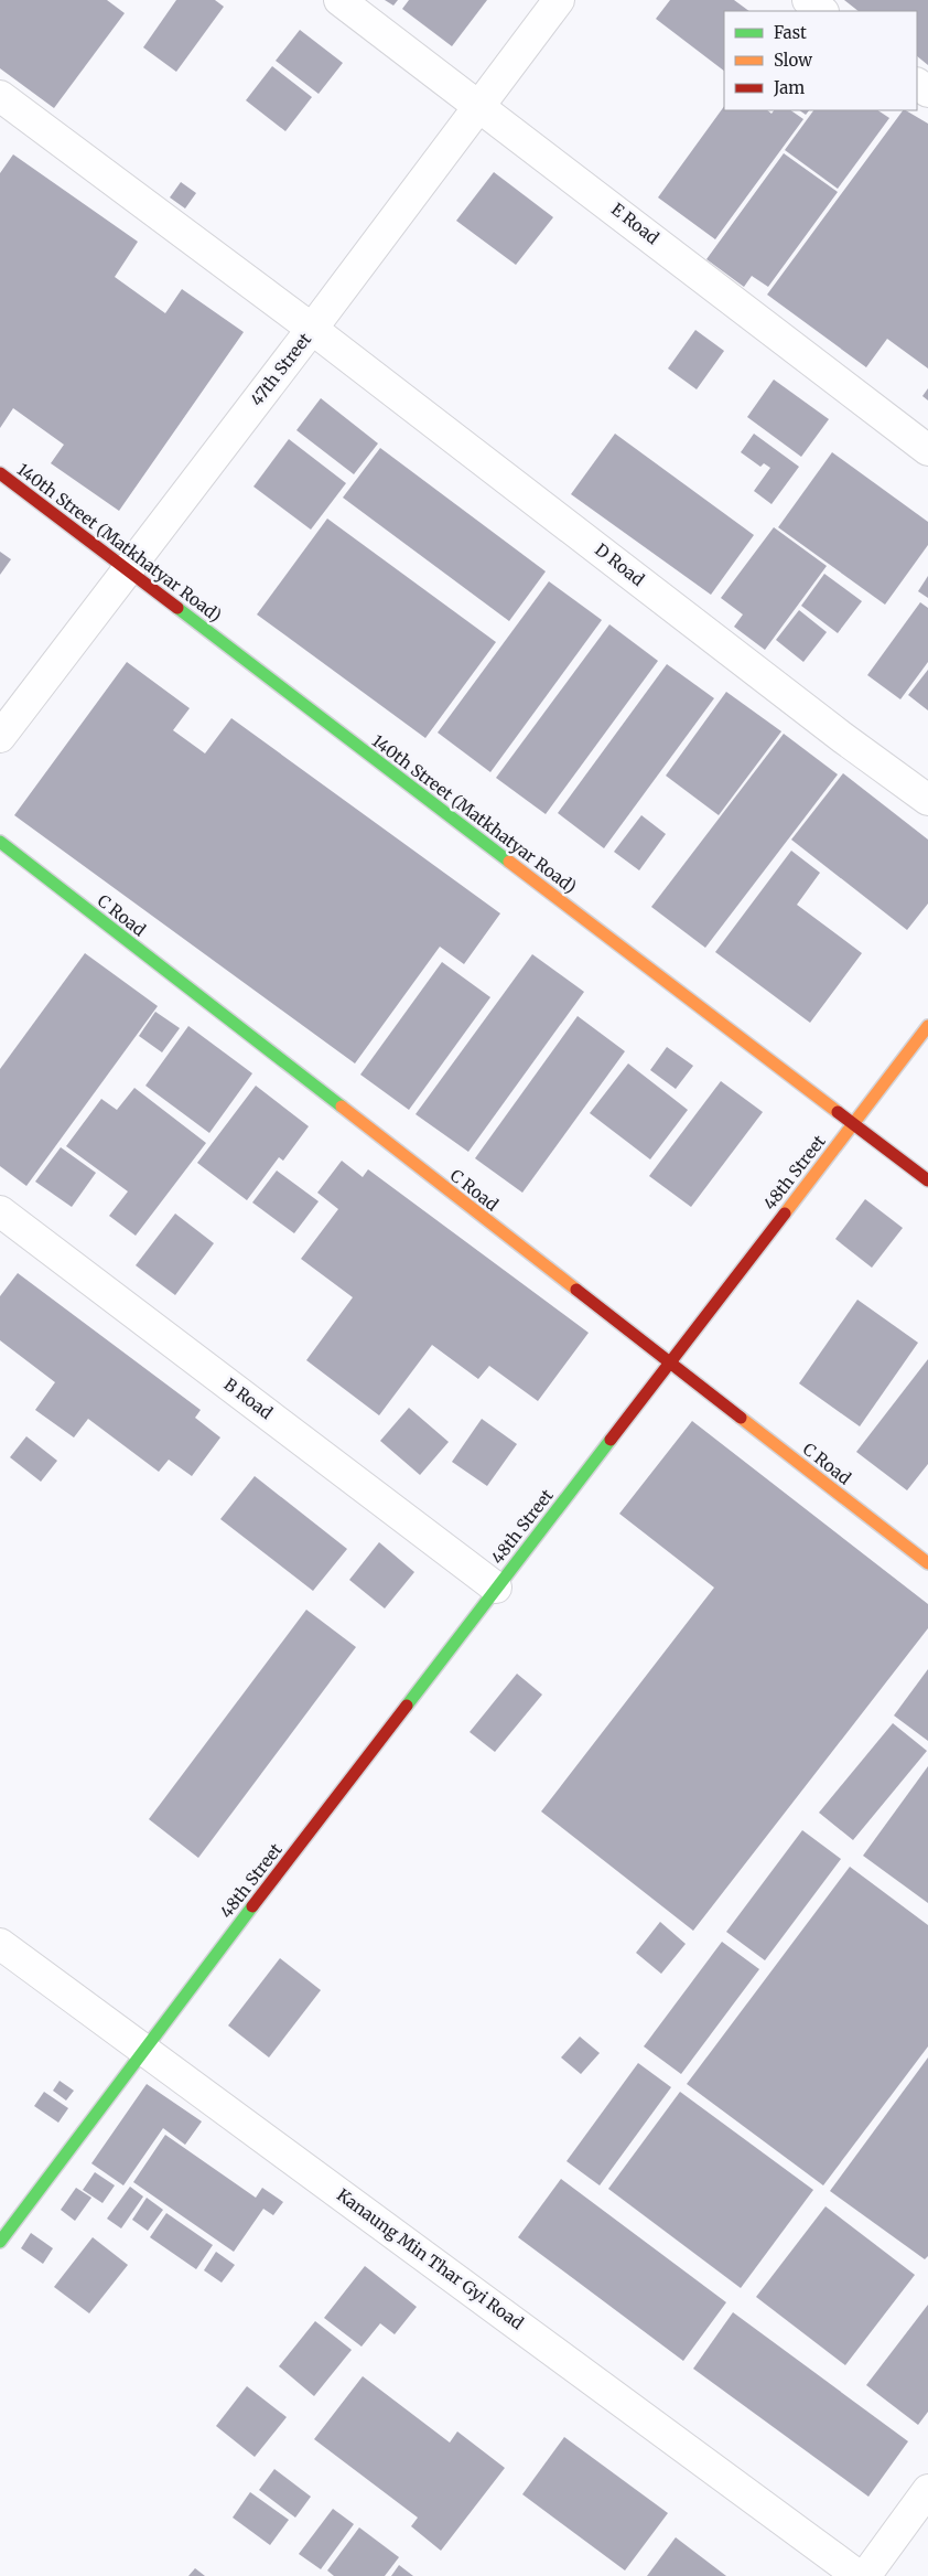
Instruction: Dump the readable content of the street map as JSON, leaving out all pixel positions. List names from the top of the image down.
{
  "streets": {
    "street": [
      "E Road",
      "47th Street",
      "140th Street (Matkhatyar Road)",
      "D Road",
      "C Road",
      "48th Street",
      "B Road",
      "Kanaung Min Thar Gyi Road"
    ]
  },
  "crossings": [
    ["E Road", "47th Street"],
    ["47th Street", "140th Street (Matkhatyar Road)"],
    ["47th Street", "D Road"],
    ["140th Street (Matkhatyar Road)", "48th Street"],
    ["C Road", "48th Street"],
    ["48th Street", "B Road"],
    ["48th Street", "Kanaung Min Thar Gyi Road"]
  ],
  "legend": ["Fast", "Slow", "Jam"]
}
